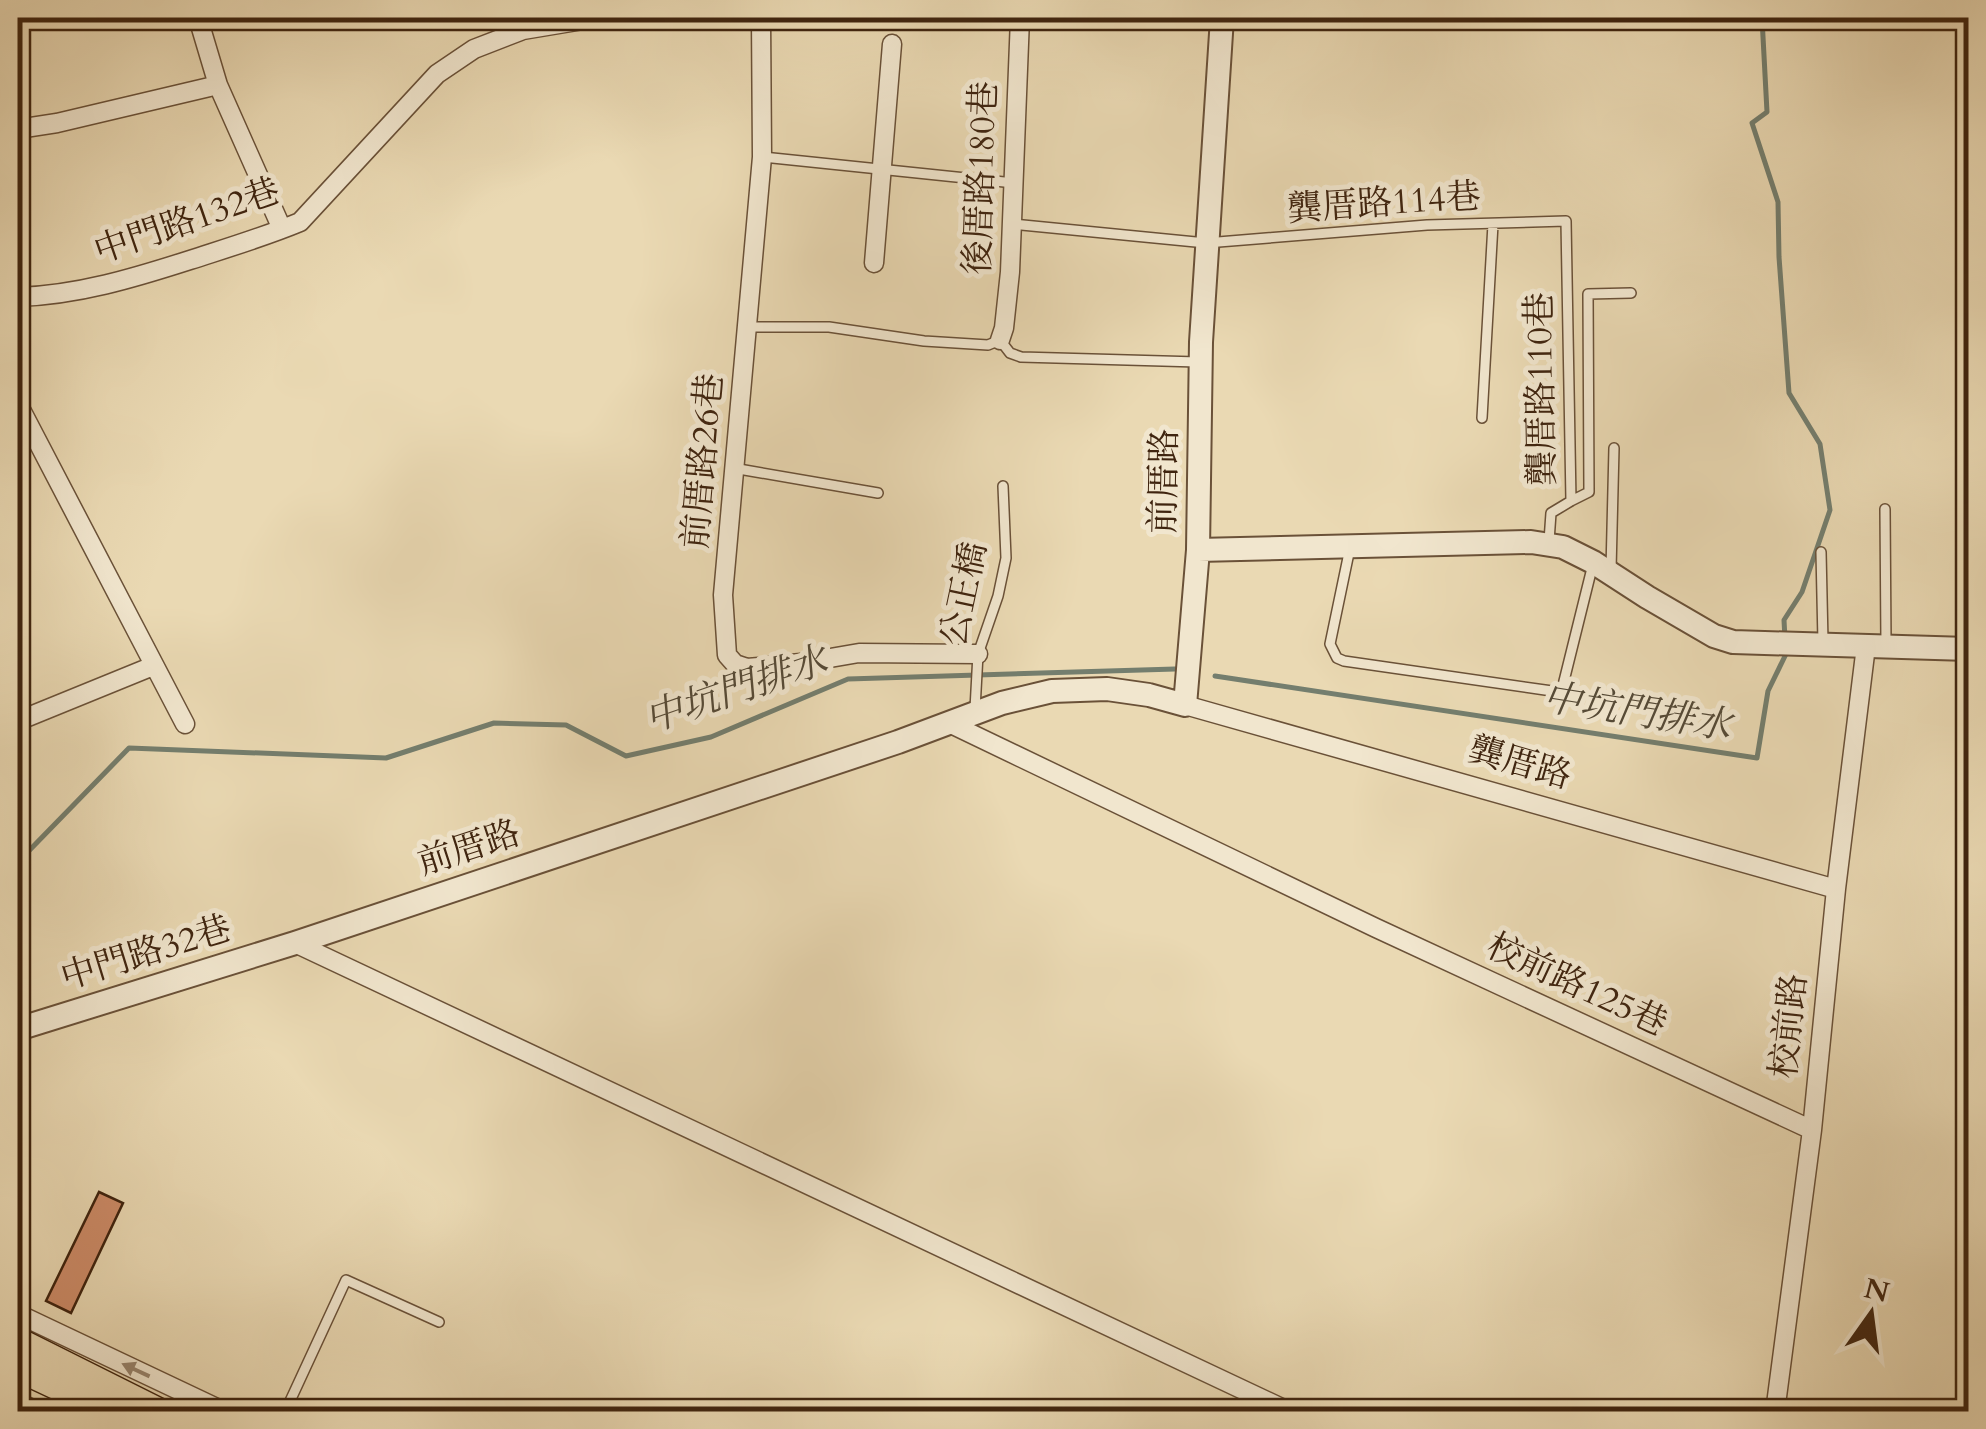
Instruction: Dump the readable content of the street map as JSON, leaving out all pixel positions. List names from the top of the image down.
{
  "streets": {
    "street": [
      "後厝路180巷",
      "中門路132巷",
      "前厝路26巷",
      "前厝路",
      "龔厝路",
      "中門路32巷",
      "校前路125巷",
      "校前路"
    ],
    "lane": ["龔厝路114巷", "龔厝路110巷", "公正橋"]
  },
  "crossings": [
    ["後厝路180巷", "龔厝路114巷"],
    ["龔厝路114巷", "龔厝路110巷"],
    ["龔厝路114巷", "前厝路"],
    ["前厝路26巷", "公正橋"],
    ["前厝路", "公正橋"],
    ["前厝路", "龔厝路"],
    ["前厝路", "中門路32巷"],
    ["前厝路", "校前路125巷"],
    ["龔厝路", "校前路"],
    ["校前路125巷", "校前路"]
  ],
  "water": ["中坑門排水"],
  "north": "top"
}
